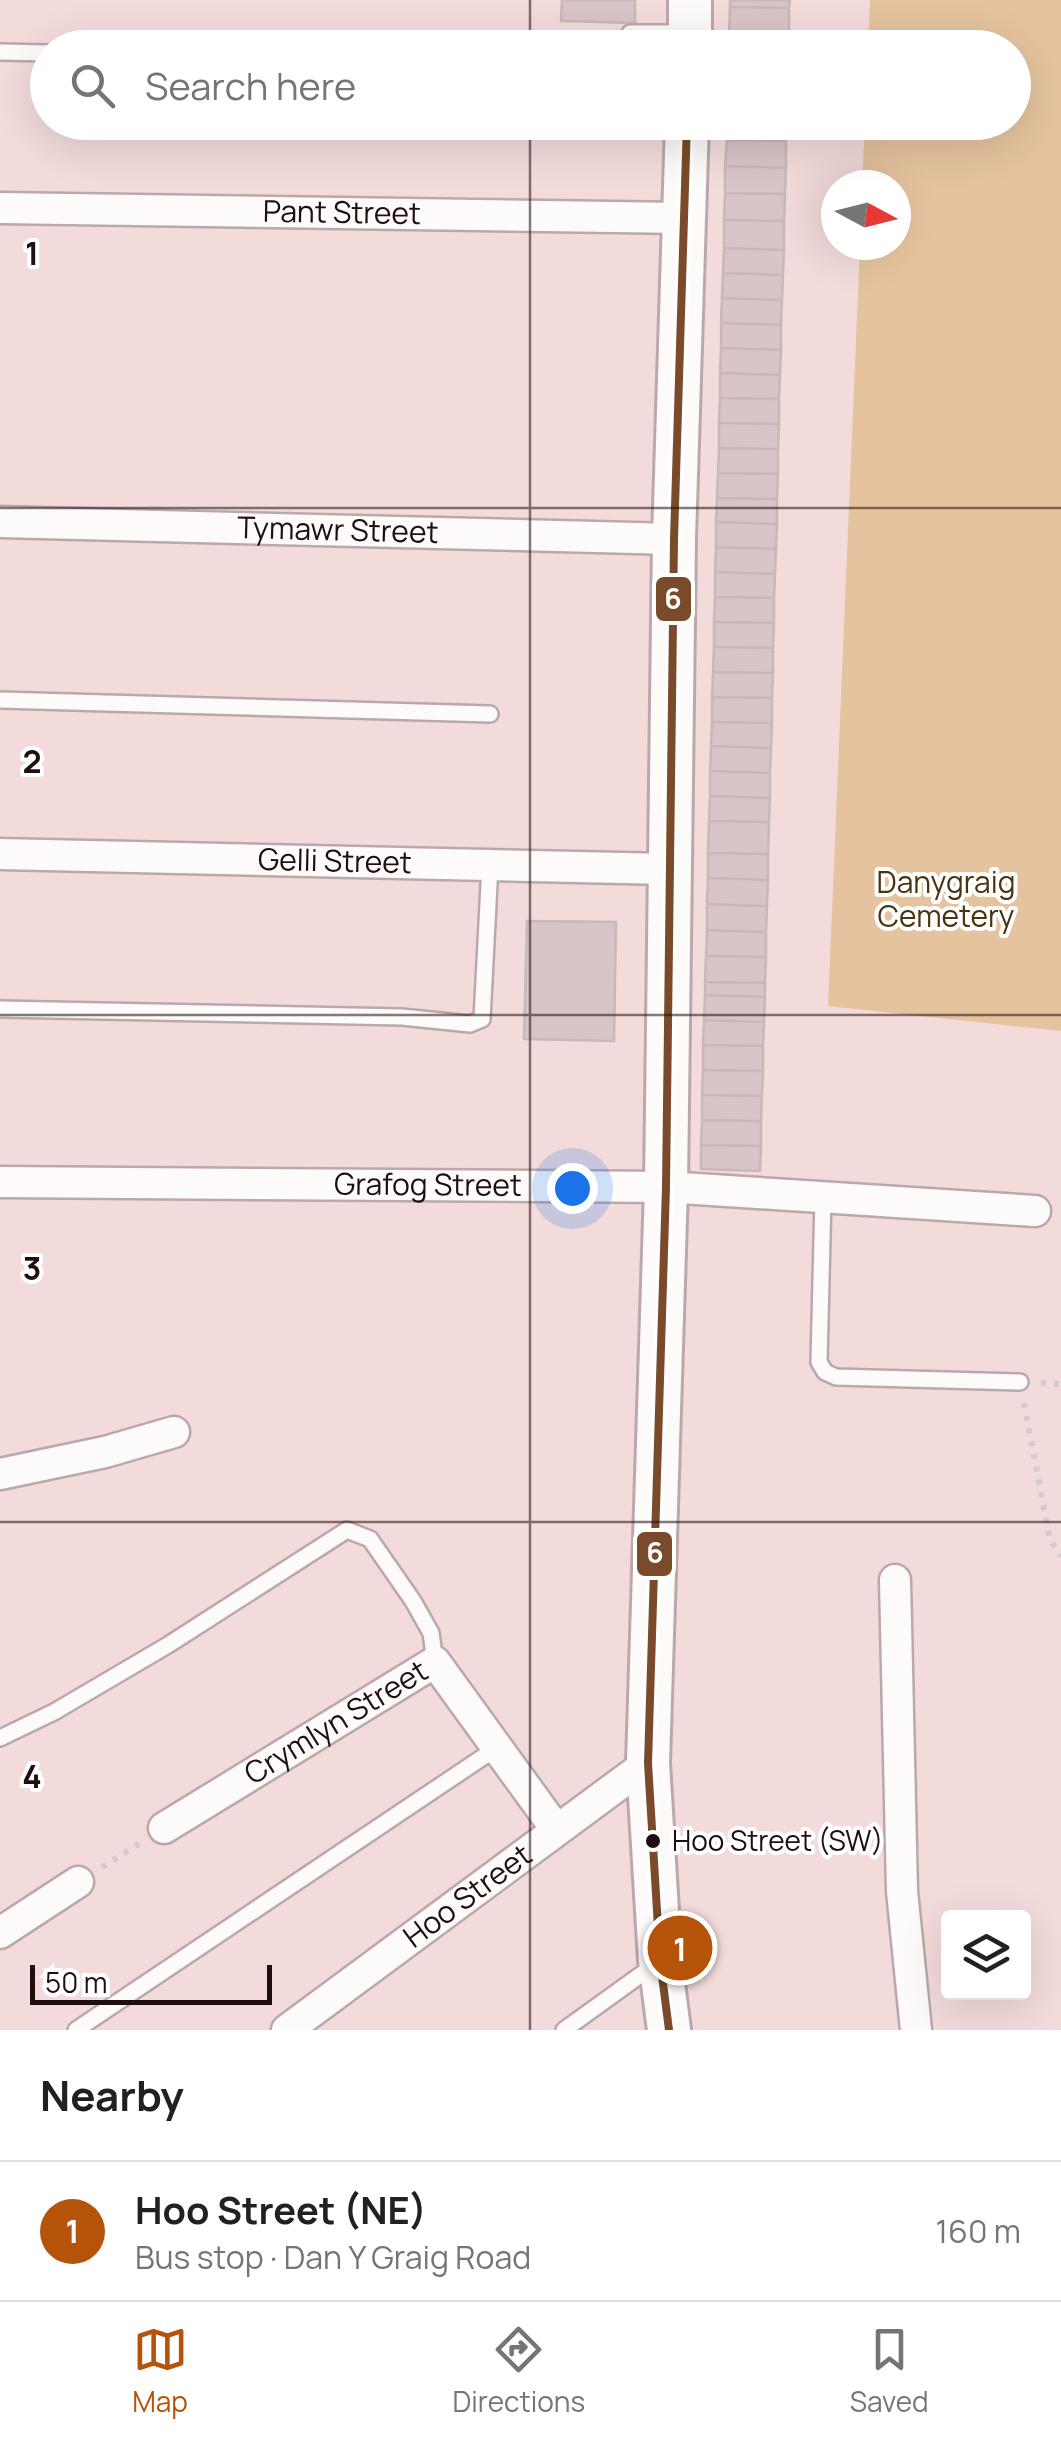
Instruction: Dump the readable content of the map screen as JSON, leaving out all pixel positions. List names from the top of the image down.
{
  "streets": {
    "street": [
      "Pant Street",
      "Tymawr Street",
      "Gelli Street",
      "Grafog Street",
      "Crymlyn Street",
      "Hoo Street"
    ]
  },
  "crossings": [
    ["Crymlyn Street", "Hoo Street"]
  ],
  "parks": ["Danygraig Cemetery"],
  "places": ["Hoo Street (SW)"],
  "lines": ["transit line 6"],
  "scale_bar": "50 m",
  "north": "right",
  "page": {
    "search": "Search here",
    "pins": "1",
    "scale": "50 m",
    "heading": "Nearby",
    "list": [
      {
        "mark": "1",
        "name": "Hoo Street (NE)",
        "note": "Bus stop · Dan Y Graig Road",
        "value": "160 m"
      }
    ],
    "nav": ["Map", "Directions", "Saved"]
  },
  "grid": {
    "rows": [
      "1",
      "2",
      "3",
      "4"
    ]
  }
}
